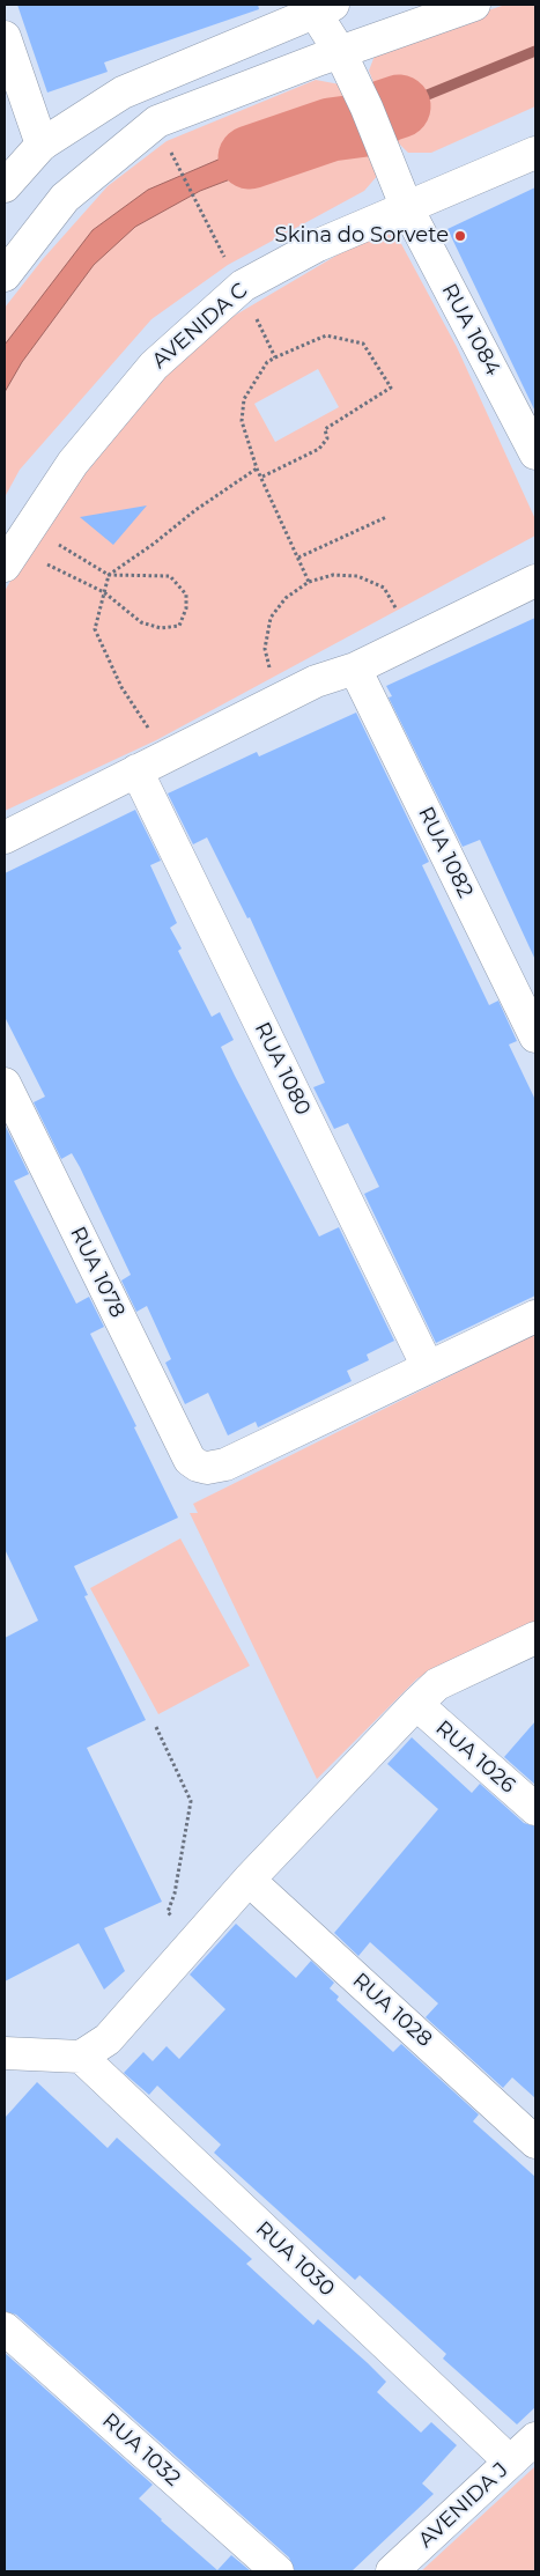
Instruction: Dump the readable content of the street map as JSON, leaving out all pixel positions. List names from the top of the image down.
{
  "streets": {
    "street": [
      "AVENIDA C",
      "RUA 1084",
      "RUA 1082",
      "RUA 1080",
      "RUA 1078",
      "RUA 1026",
      "RUA 1028",
      "RUA 1030",
      "RUA 1032",
      "AVENIDA J"
    ]
  },
  "crossings": [
    ["AVENIDA C", "RUA 1084"],
    ["RUA 1080", "RUA 1078"],
    ["RUA 1030", "AVENIDA J"]
  ],
  "places": ["Skina do Sorvete"]
}
